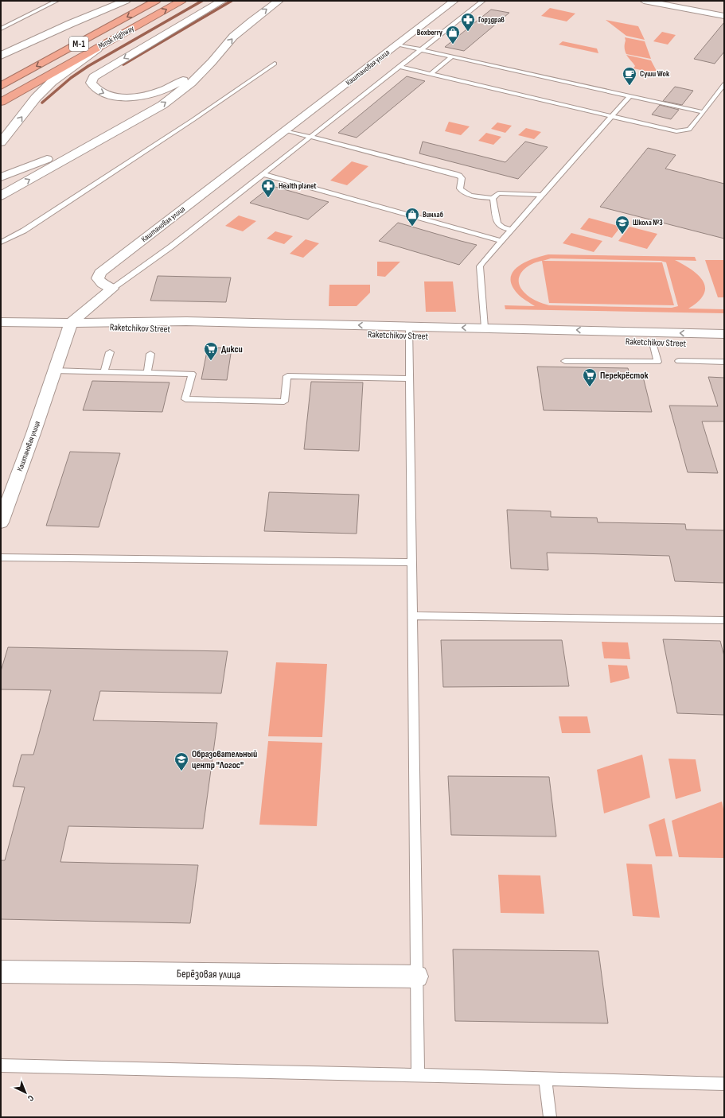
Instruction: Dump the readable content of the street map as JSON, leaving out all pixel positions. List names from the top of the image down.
{
  "streets": {
    "highway": ["Minsk Highway", "М-1"],
    "street": ["Каштановая улица", "Raketchikov Street", "Берёзовая улица"]
  },
  "crossings": [
    ["Каштановая улица", "Raketchikov Street"]
  ],
  "places": {
    "pharmacy": ["Горздрав", "Health planet"],
    "shop": ["Boxberry", "Винлаб"],
    "cafe": ["Суши Wok"],
    "school or university": ["Школа №3", "Образовательный центр \"Логос\""],
    "supermarket": ["Дикси", "Перекрёсток"]
  },
  "north": "bottom right"
}
